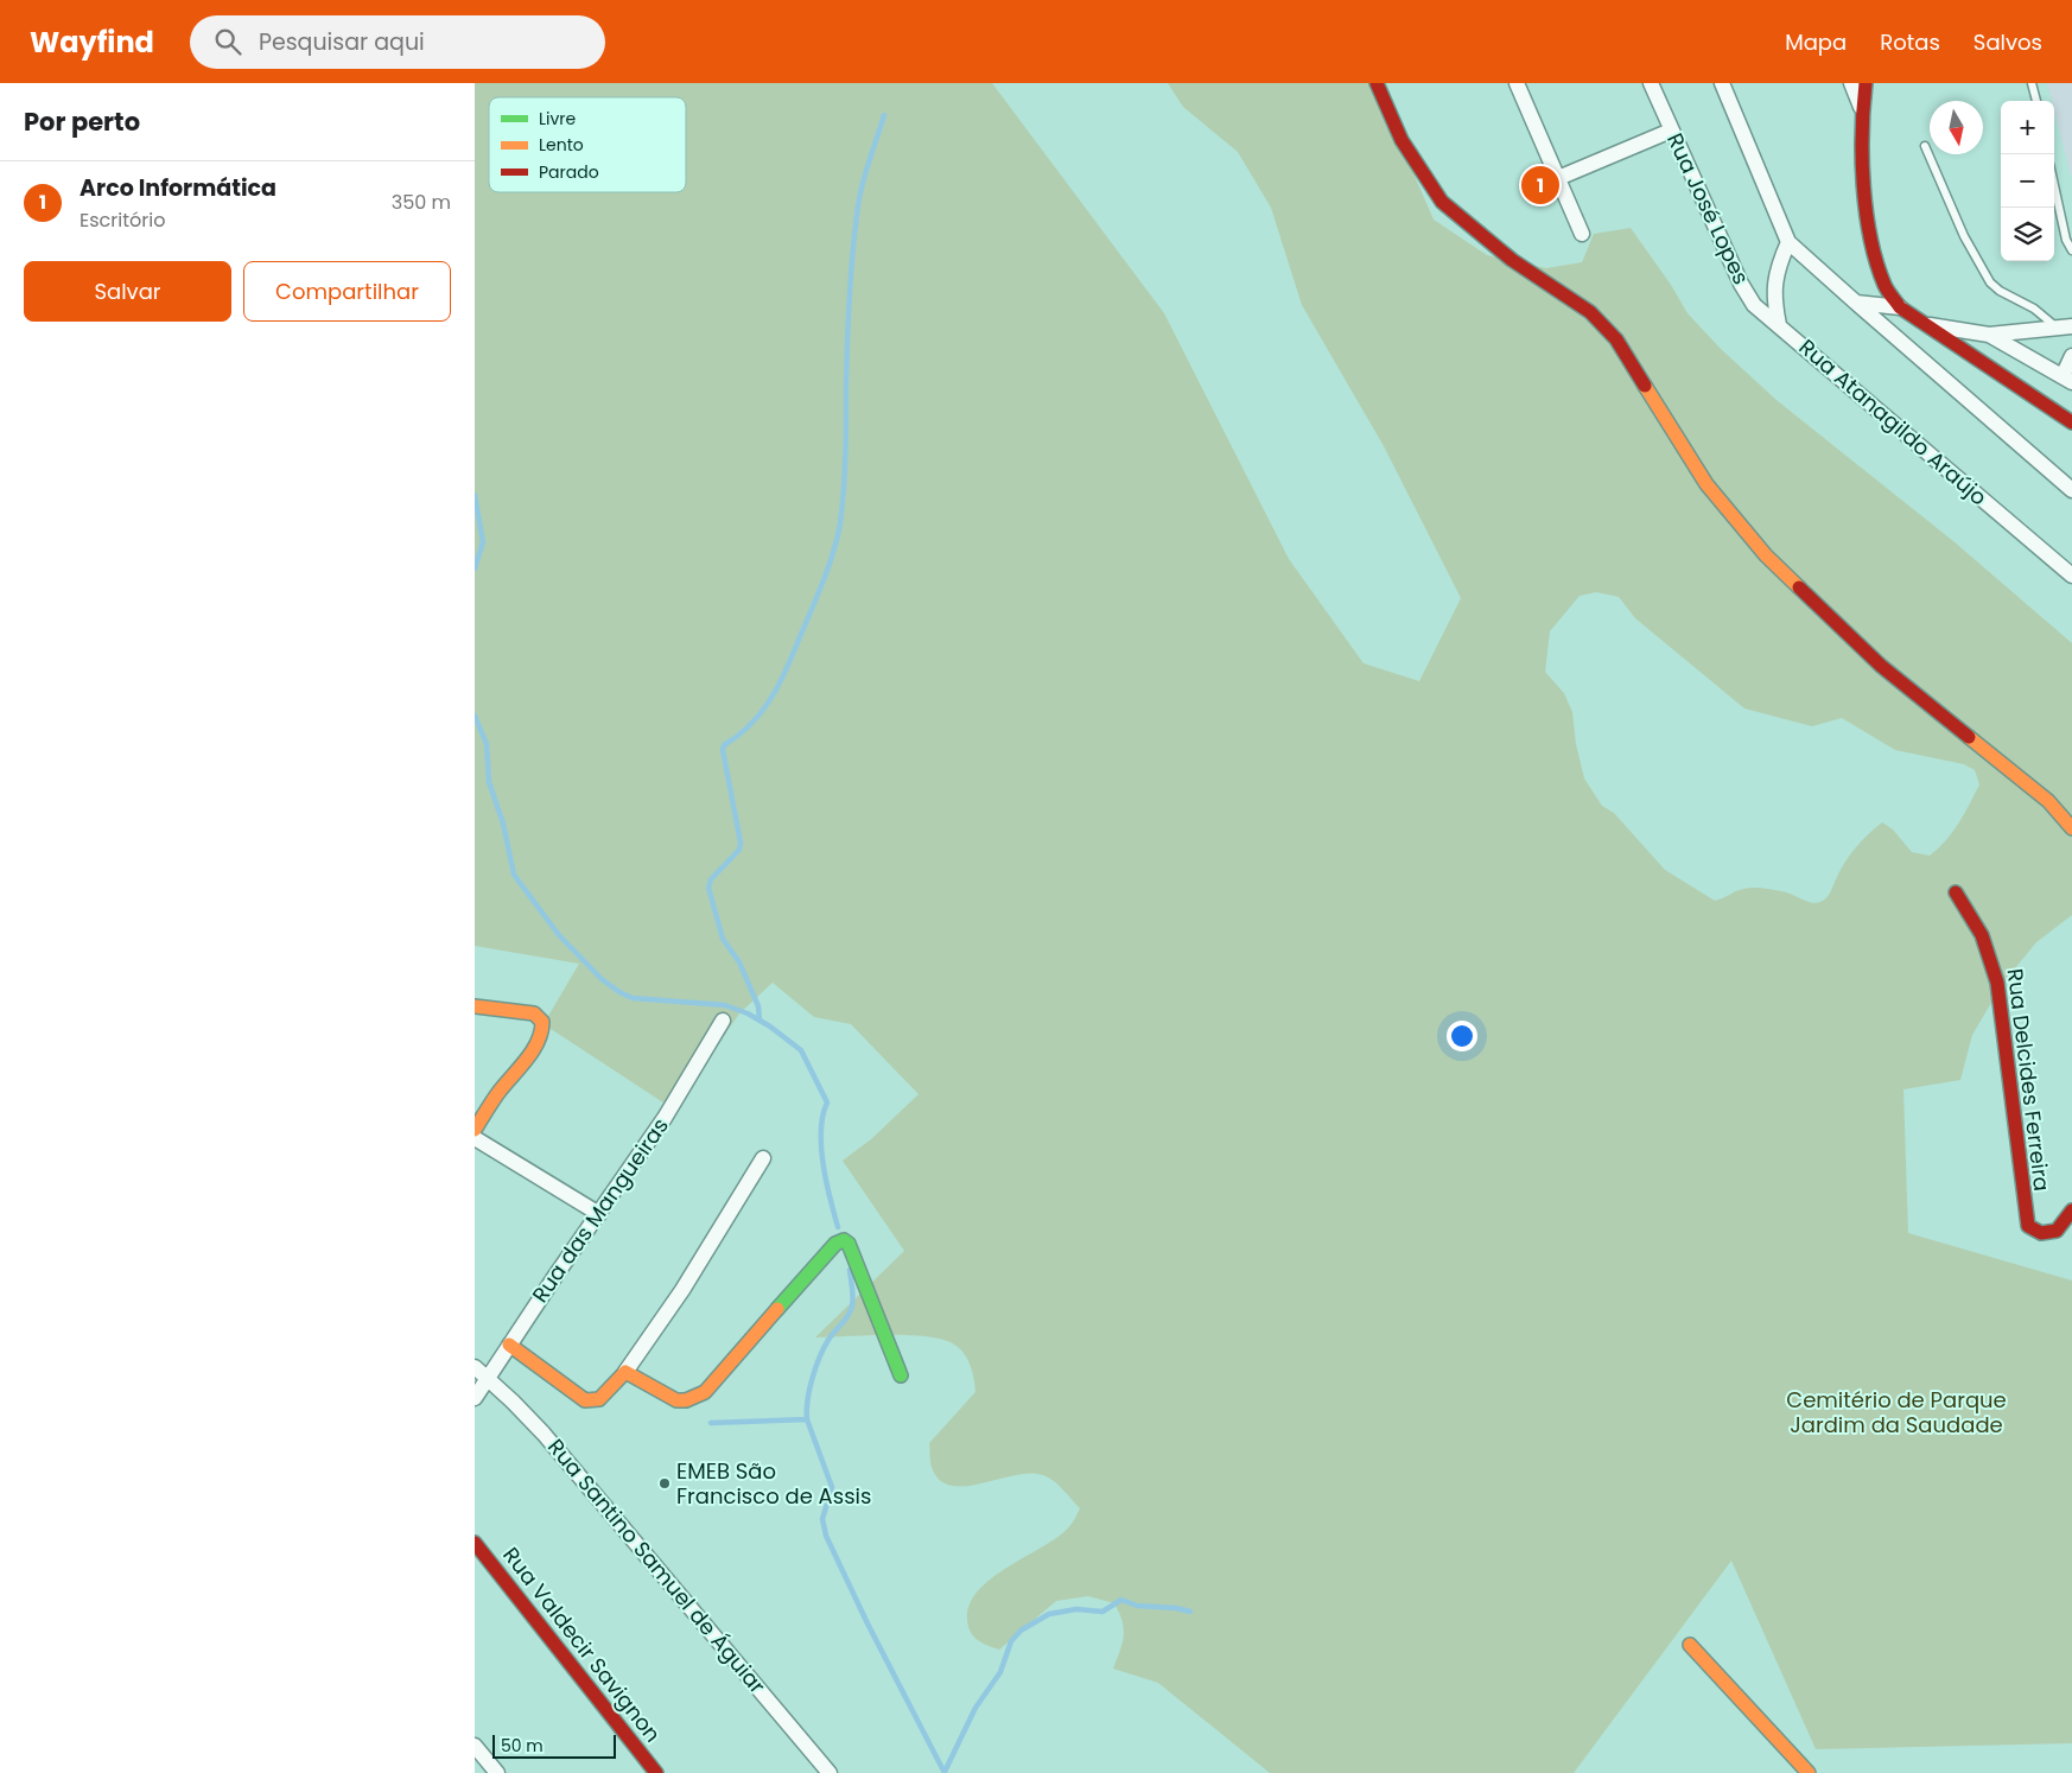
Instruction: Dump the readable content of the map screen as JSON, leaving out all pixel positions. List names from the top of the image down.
{
  "streets": {
    "street": [
      "Rua José Lopes",
      "Rua Atanagildo Araújo",
      "Rua Delcides Ferreira",
      "Rua das Mangueiras",
      "Rua Santino Samuel de Águiar",
      "Rua Valdecir Savignon"
    ]
  },
  "crossings": [
    ["Rua José Lopes", "Rua Atanagildo Araújo"],
    ["Rua das Mangueiras", "Rua Santino Samuel de Águiar"]
  ],
  "parks": ["Cemitério de Parque Jardim da Saudade"],
  "places": ["EMEB São Francisco de Assis"],
  "legend": ["Livre", "Lento", "Parado"],
  "scale_bar": "50 m",
  "north": "bottom",
  "page": {
    "header": "Wayfind",
    "search": "Pesquisar aqui",
    "nav": ["Mapa", "Rotas", "Salvos"],
    "heading": "Por perto",
    "map_buttons": ["+", "−"],
    "list": [
      {
        "mark": "1",
        "name": "Arco Informática",
        "note": "Escritório",
        "value": "350 m"
      }
    ],
    "pins": "1",
    "buttons": ["Salvar", "Compartilhar"],
    "scale": "50 m"
  }
}
